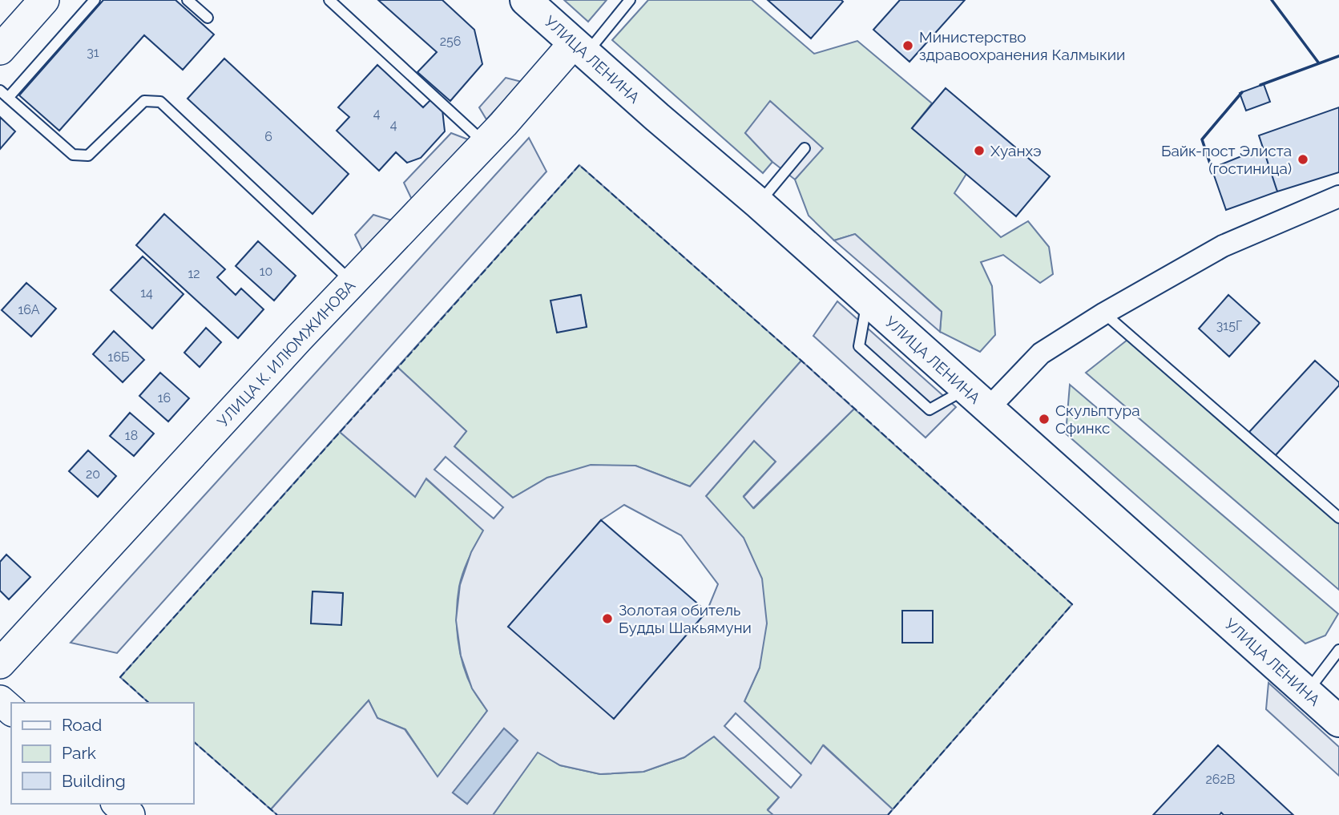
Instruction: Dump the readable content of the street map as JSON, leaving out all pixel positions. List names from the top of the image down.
{
  "streets": {
    "main road": ["УЛИЦА ЛЕНИНА", "УЛИЦА К. ИЛЮМЖИНОВА"]
  },
  "crossings": [
    ["УЛИЦА ЛЕНИНА", "УЛИЦА К. ИЛЮМЖИНОВА"]
  ],
  "places": [
    "Министерство здравоохранения Калмыкии",
    "Хуанхэ",
    "Байк-пост Элиста (гостиница)",
    "Скульптура Сфинкс",
    "Золотая обитель Будды Шакьямуни"
  ],
  "house_numbers": [
    "256",
    "31",
    "4",
    "4",
    "6",
    "10",
    "12",
    "14",
    "16А",
    "315Г",
    "16Б",
    "16",
    "18",
    "20",
    "262В"
  ],
  "legend": ["Road", "Park", "Building"]
}
